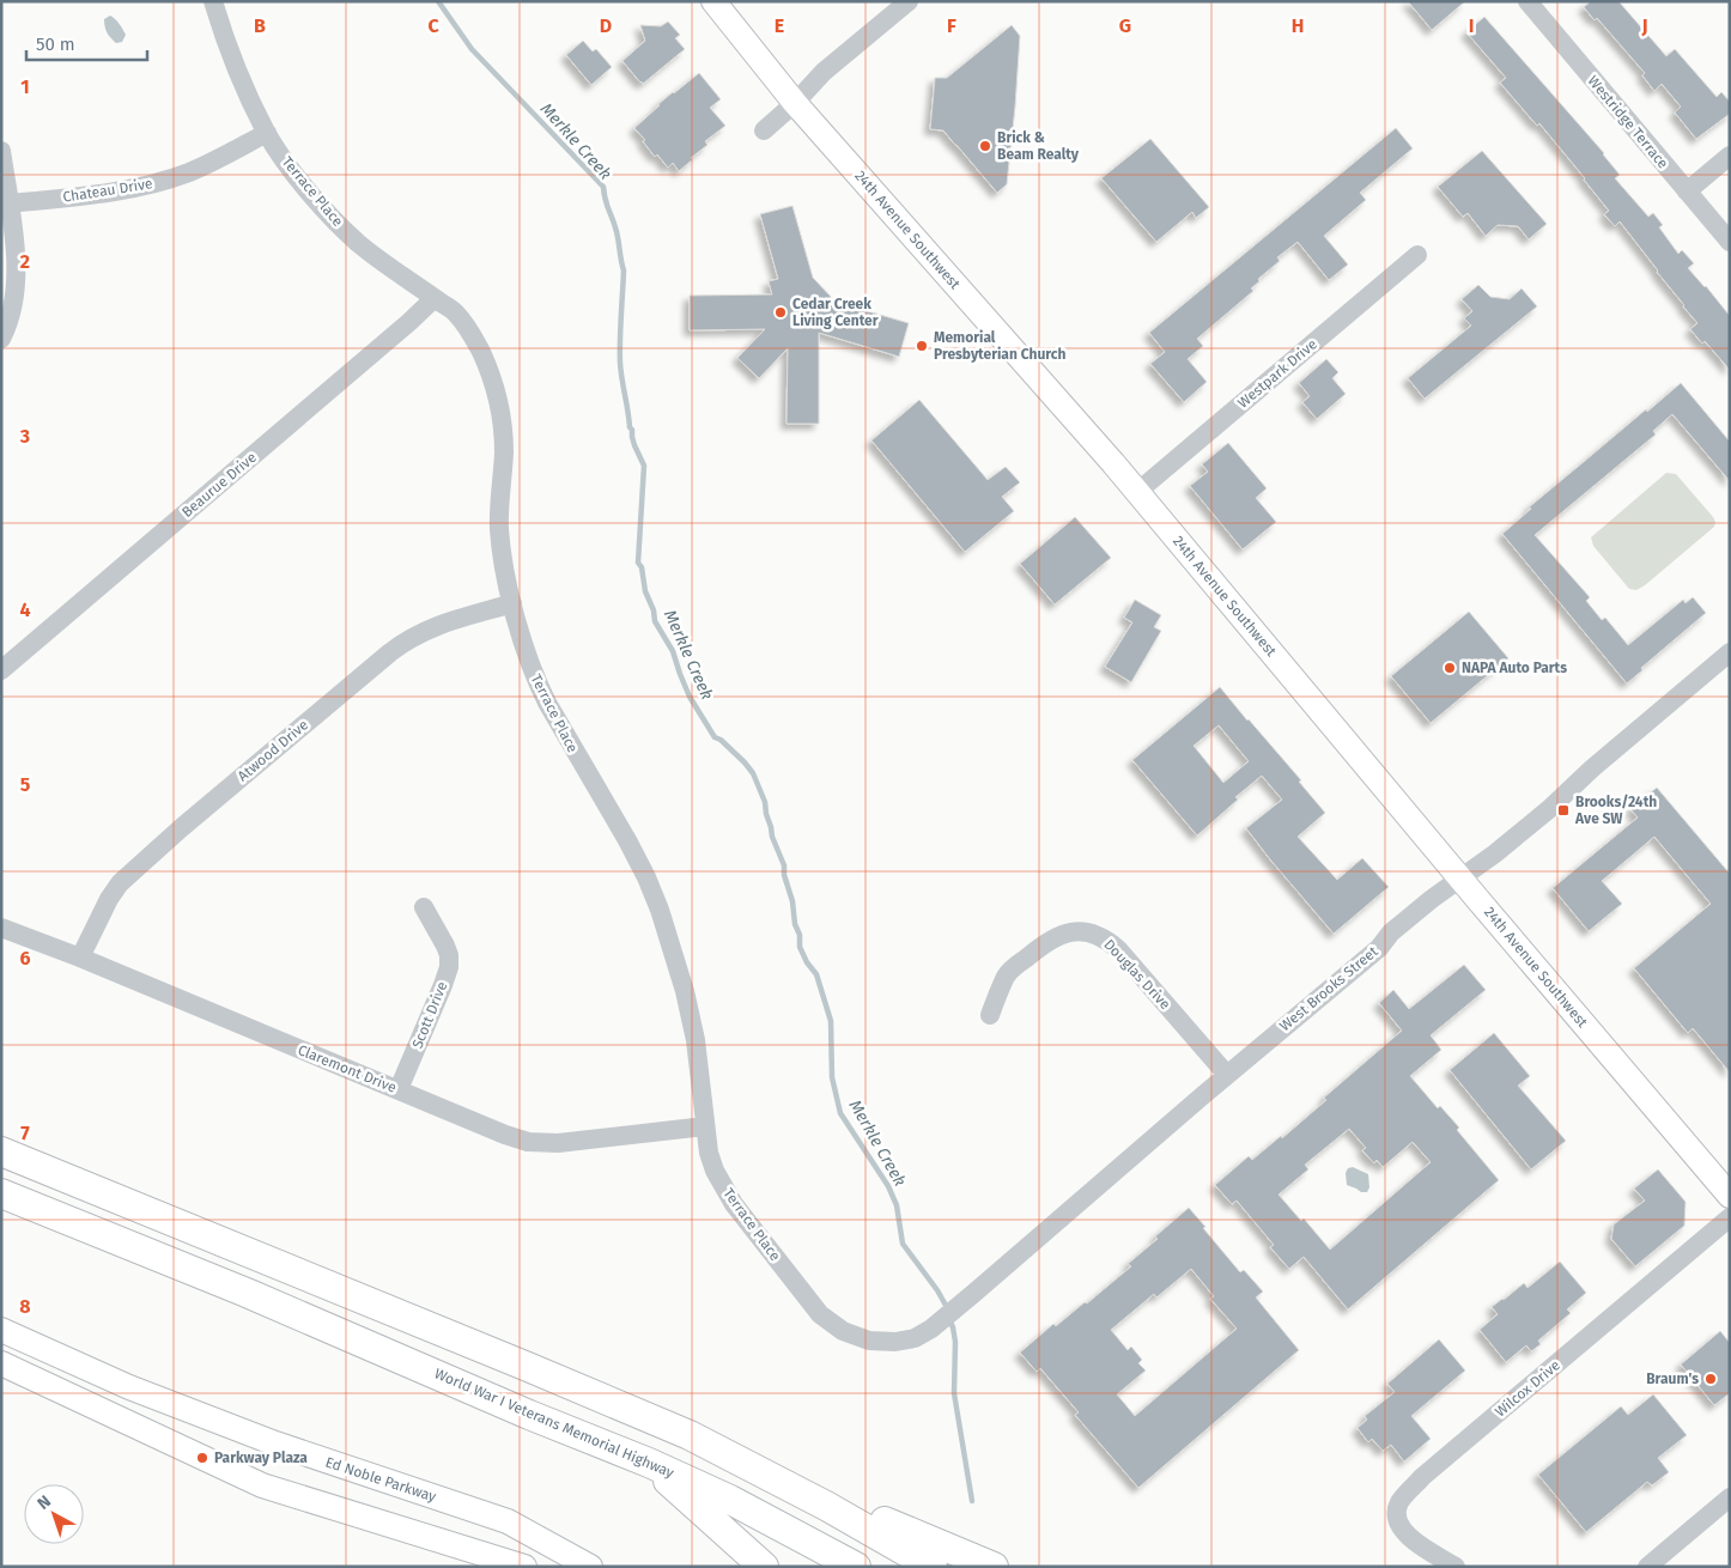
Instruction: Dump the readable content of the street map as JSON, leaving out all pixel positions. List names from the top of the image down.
{
  "streets": {
    "highway": ["World War I Veterans Memorial Highway"],
    "main road": ["24th Avenue Southwest", "Ed Noble Parkway"],
    "street": [
      "Westridge Terrace",
      "Chateau Drive",
      "Terrace Place",
      "Westpark Drive",
      "Beaurue Drive",
      "Atwood Drive",
      "Douglas Drive",
      "West Brooks Street",
      "Scott Drive",
      "Claremont Drive",
      "Wilcox Drive"
    ]
  },
  "crossings": [
    ["Chateau Drive", "Terrace Place"],
    ["Terrace Place", "Beaurue Drive"],
    ["Terrace Place", "Atwood Drive"],
    ["Terrace Place", "West Brooks Street"],
    ["Terrace Place", "Claremont Drive"],
    ["24th Avenue Southwest", "Westpark Drive"],
    ["24th Avenue Southwest", "West Brooks Street"],
    ["Atwood Drive", "Claremont Drive"],
    ["Douglas Drive", "West Brooks Street"],
    ["Scott Drive", "Claremont Drive"]
  ],
  "water": ["Merkle Creek"],
  "places": {
    "other": [
      "Brick & Beam Realty",
      "Cedar Creek Living Center",
      "Memorial Presbyterian Church",
      "NAPA Auto Parts",
      "Braum's",
      "Parkway Plaza"
    ],
    "transit": ["Brooks/24th Ave SW"]
  },
  "scale_bar": "50 m",
  "north": "top left",
  "grid": {
    "columns": [
      "B",
      "C",
      "D",
      "E",
      "F",
      "G",
      "H",
      "I",
      "J"
    ],
    "rows": [
      "1",
      "2",
      "3",
      "4",
      "5",
      "6",
      "7",
      "8"
    ]
  }
}
